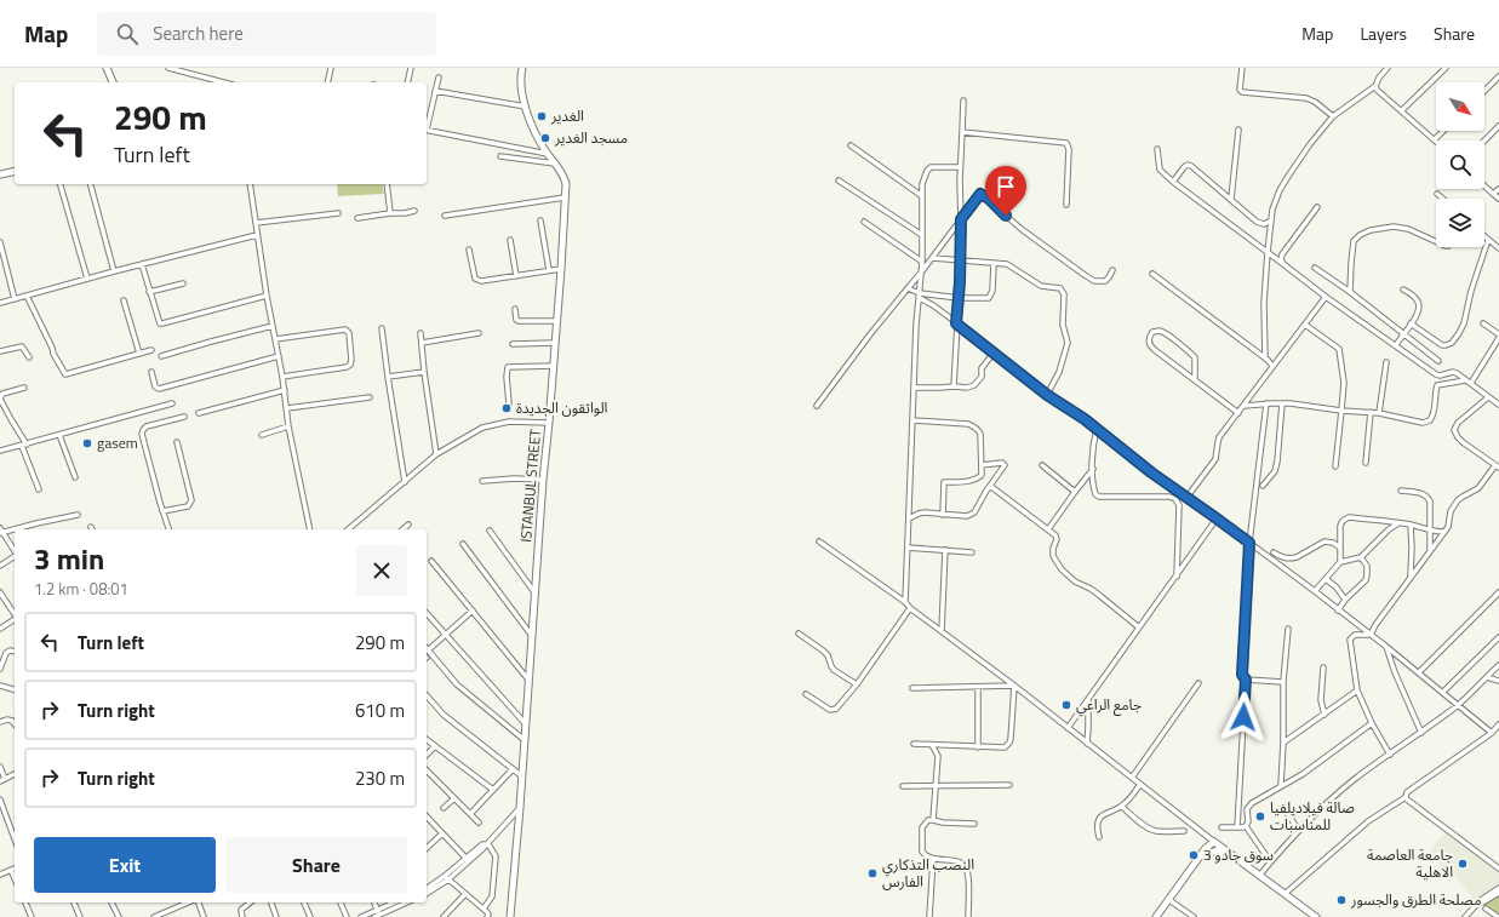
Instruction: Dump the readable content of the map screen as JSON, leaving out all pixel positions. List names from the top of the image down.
{
  "streets": {
    "street": ["ISTANBUL STREET"]
  },
  "places": [
    "الغدير",
    "مسجد الغدير",
    "الواثقون الجديدة",
    "gasem",
    "جامع الراعي",
    "صالة فيلاديلفيا للمناسبات",
    "سوق جادو 3",
    "جامعة العاصمة الاهلية",
    "النصب التذكاري الفارس",
    "مصلحة الطرق والجسور"
  ],
  "north": "bottom right",
  "page": {
    "header": "Map",
    "search": "Search here",
    "nav": ["Map", "Layers", "Share"],
    "turn": ["290 m", "Turn left"],
    "heading": ["3 min", "1.2 km · 08:01"],
    "list": [
      {
        "name": "Turn left",
        "value": "290 m"
      },
      {
        "name": "Turn right",
        "value": "610 m"
      },
      {
        "name": "Turn right",
        "value": "230 m"
      }
    ],
    "buttons": ["Exit", "Share"]
  }
}
